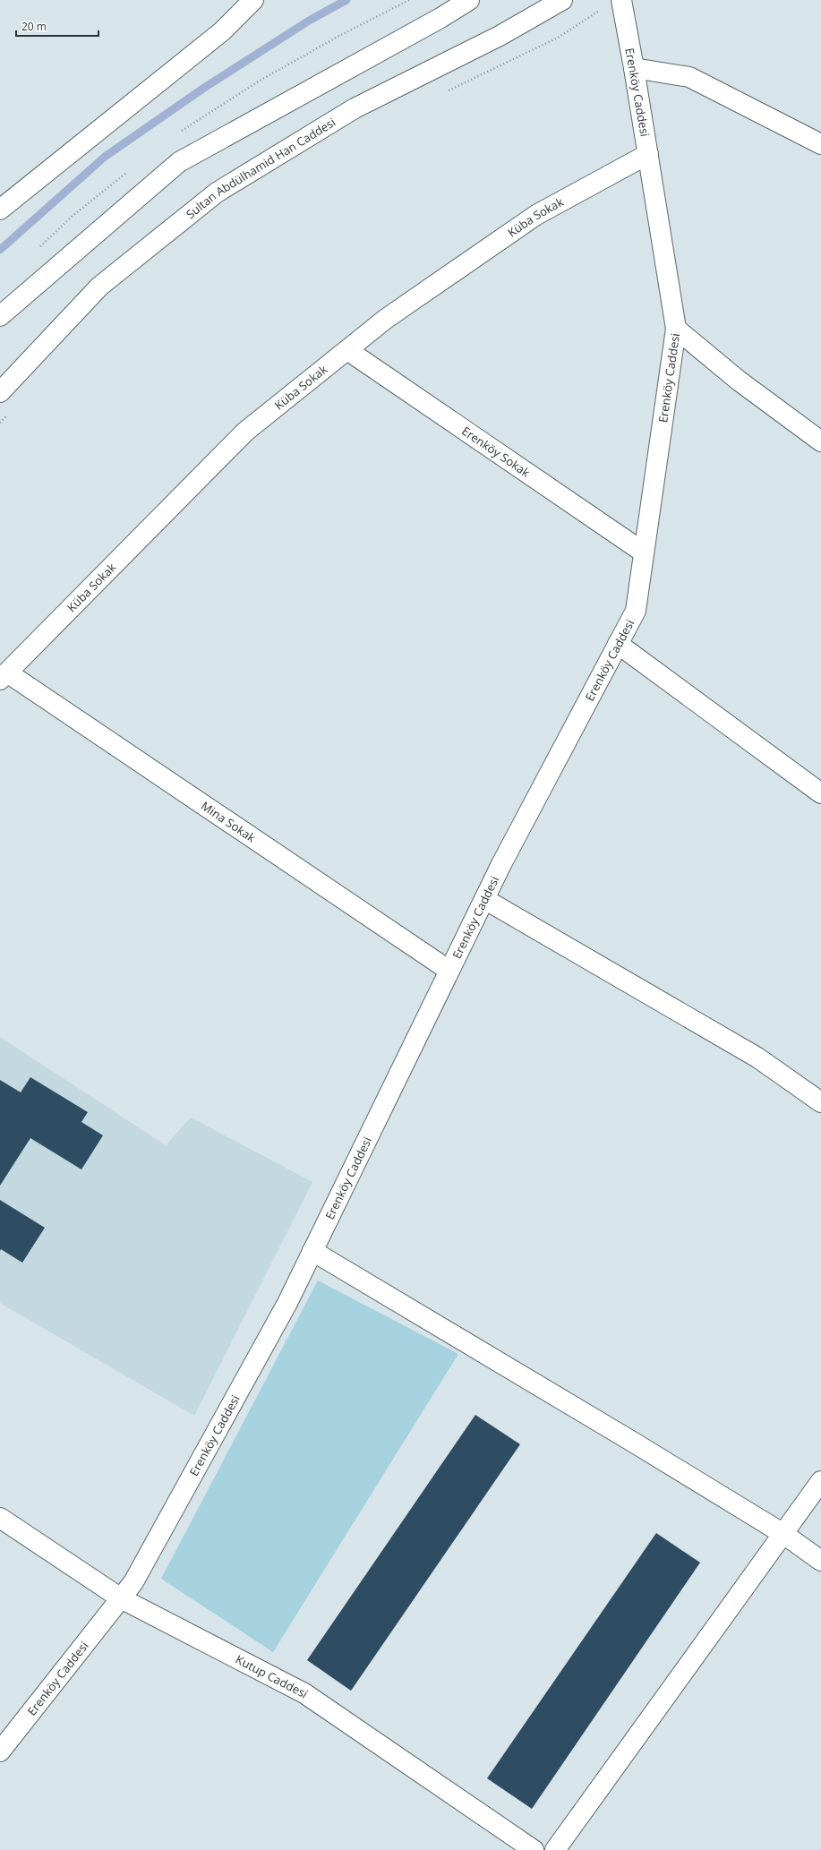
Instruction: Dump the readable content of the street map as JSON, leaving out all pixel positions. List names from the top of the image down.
{
  "streets": {
    "street": [
      "Erenköy Caddesi",
      "Sultan Abdülhamid Han Caddesi",
      "Küba Sokak",
      "Erenköy Sokak",
      "Mina Sokak",
      "Kutup Caddesi"
    ]
  },
  "crossings": [
    ["Erenköy Caddesi", "Küba Sokak"],
    ["Erenköy Caddesi", "Erenköy Sokak"],
    ["Erenköy Caddesi", "Mina Sokak"],
    ["Erenköy Caddesi", "Kutup Caddesi"],
    ["Küba Sokak", "Erenköy Sokak"],
    ["Küba Sokak", "Mina Sokak"]
  ],
  "scale_bar": "20 m"
}
